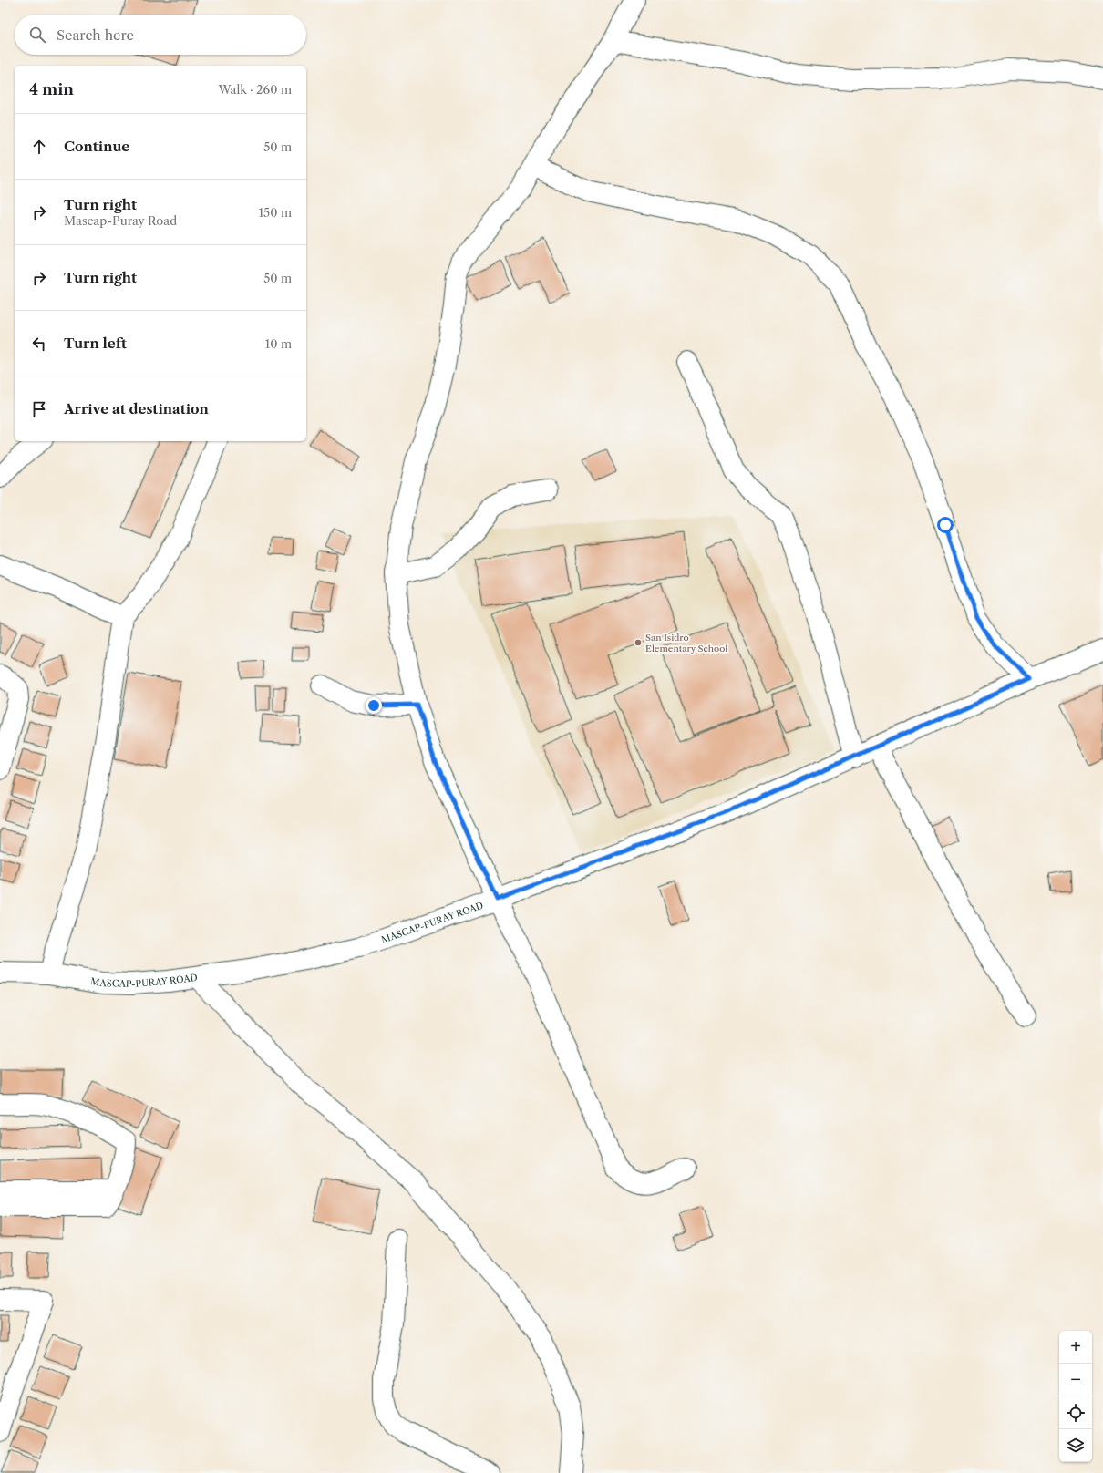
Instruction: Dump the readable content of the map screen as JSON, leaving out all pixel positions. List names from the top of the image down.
{
  "streets": {
    "street": ["MASCAP-PURAY ROAD"]
  },
  "places": ["San Isidro Elementary School"],
  "page": {
    "search": "Search here",
    "heading": ["4 min", "Walk · 260 m"],
    "list": [
      ["Continue", "50 m"],
      ["Turn right", "Mascap-Puray Road", "150 m"],
      ["Turn right", "50 m"],
      ["Turn left", "10 m"],
      "Arrive at destination"
    ],
    "map_buttons": ["+", "−"]
  }
}
